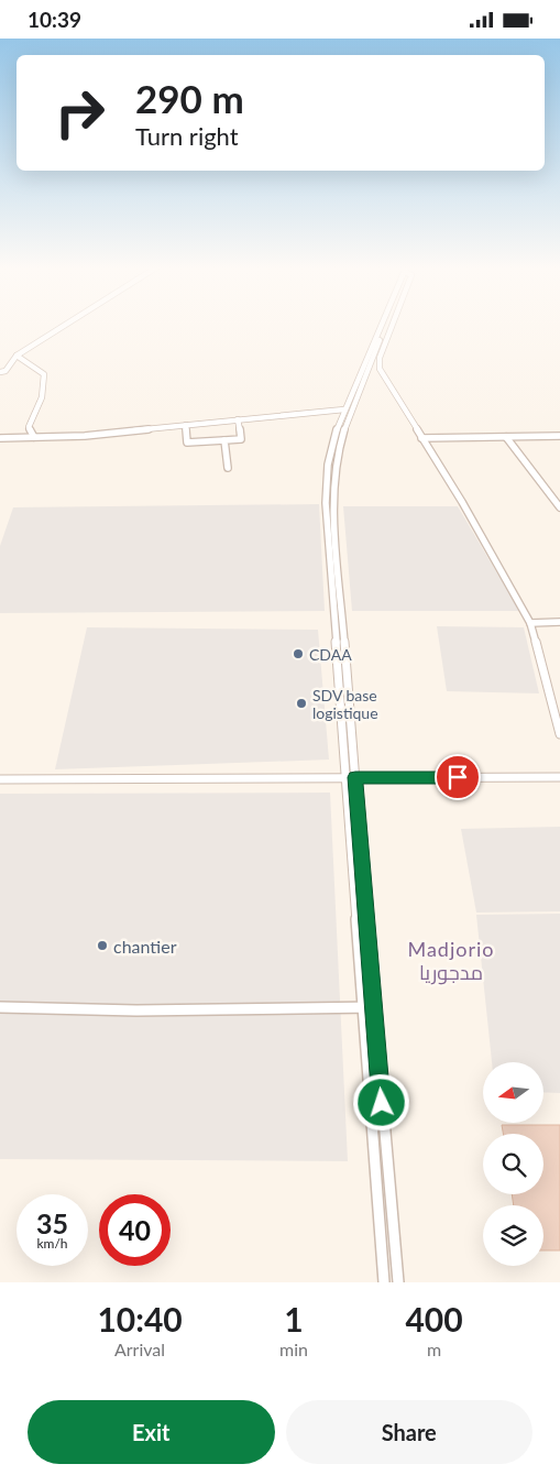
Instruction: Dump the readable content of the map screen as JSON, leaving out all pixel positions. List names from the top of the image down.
{
  "districts": ["Madjorio مدجوريا"],
  "places": ["CDAA", "SDV base logistique", "chantier"],
  "north": "left",
  "page": {
    "status": "10:39",
    "turn": ["290 m", "Turn right"],
    "speed": "35 km/h",
    "limit": "40",
    "eta": [
      "10:40",
      "Arrival",
      "1",
      "min",
      "400",
      "m"
    ],
    "buttons": ["Exit", "Share"]
  }
}
